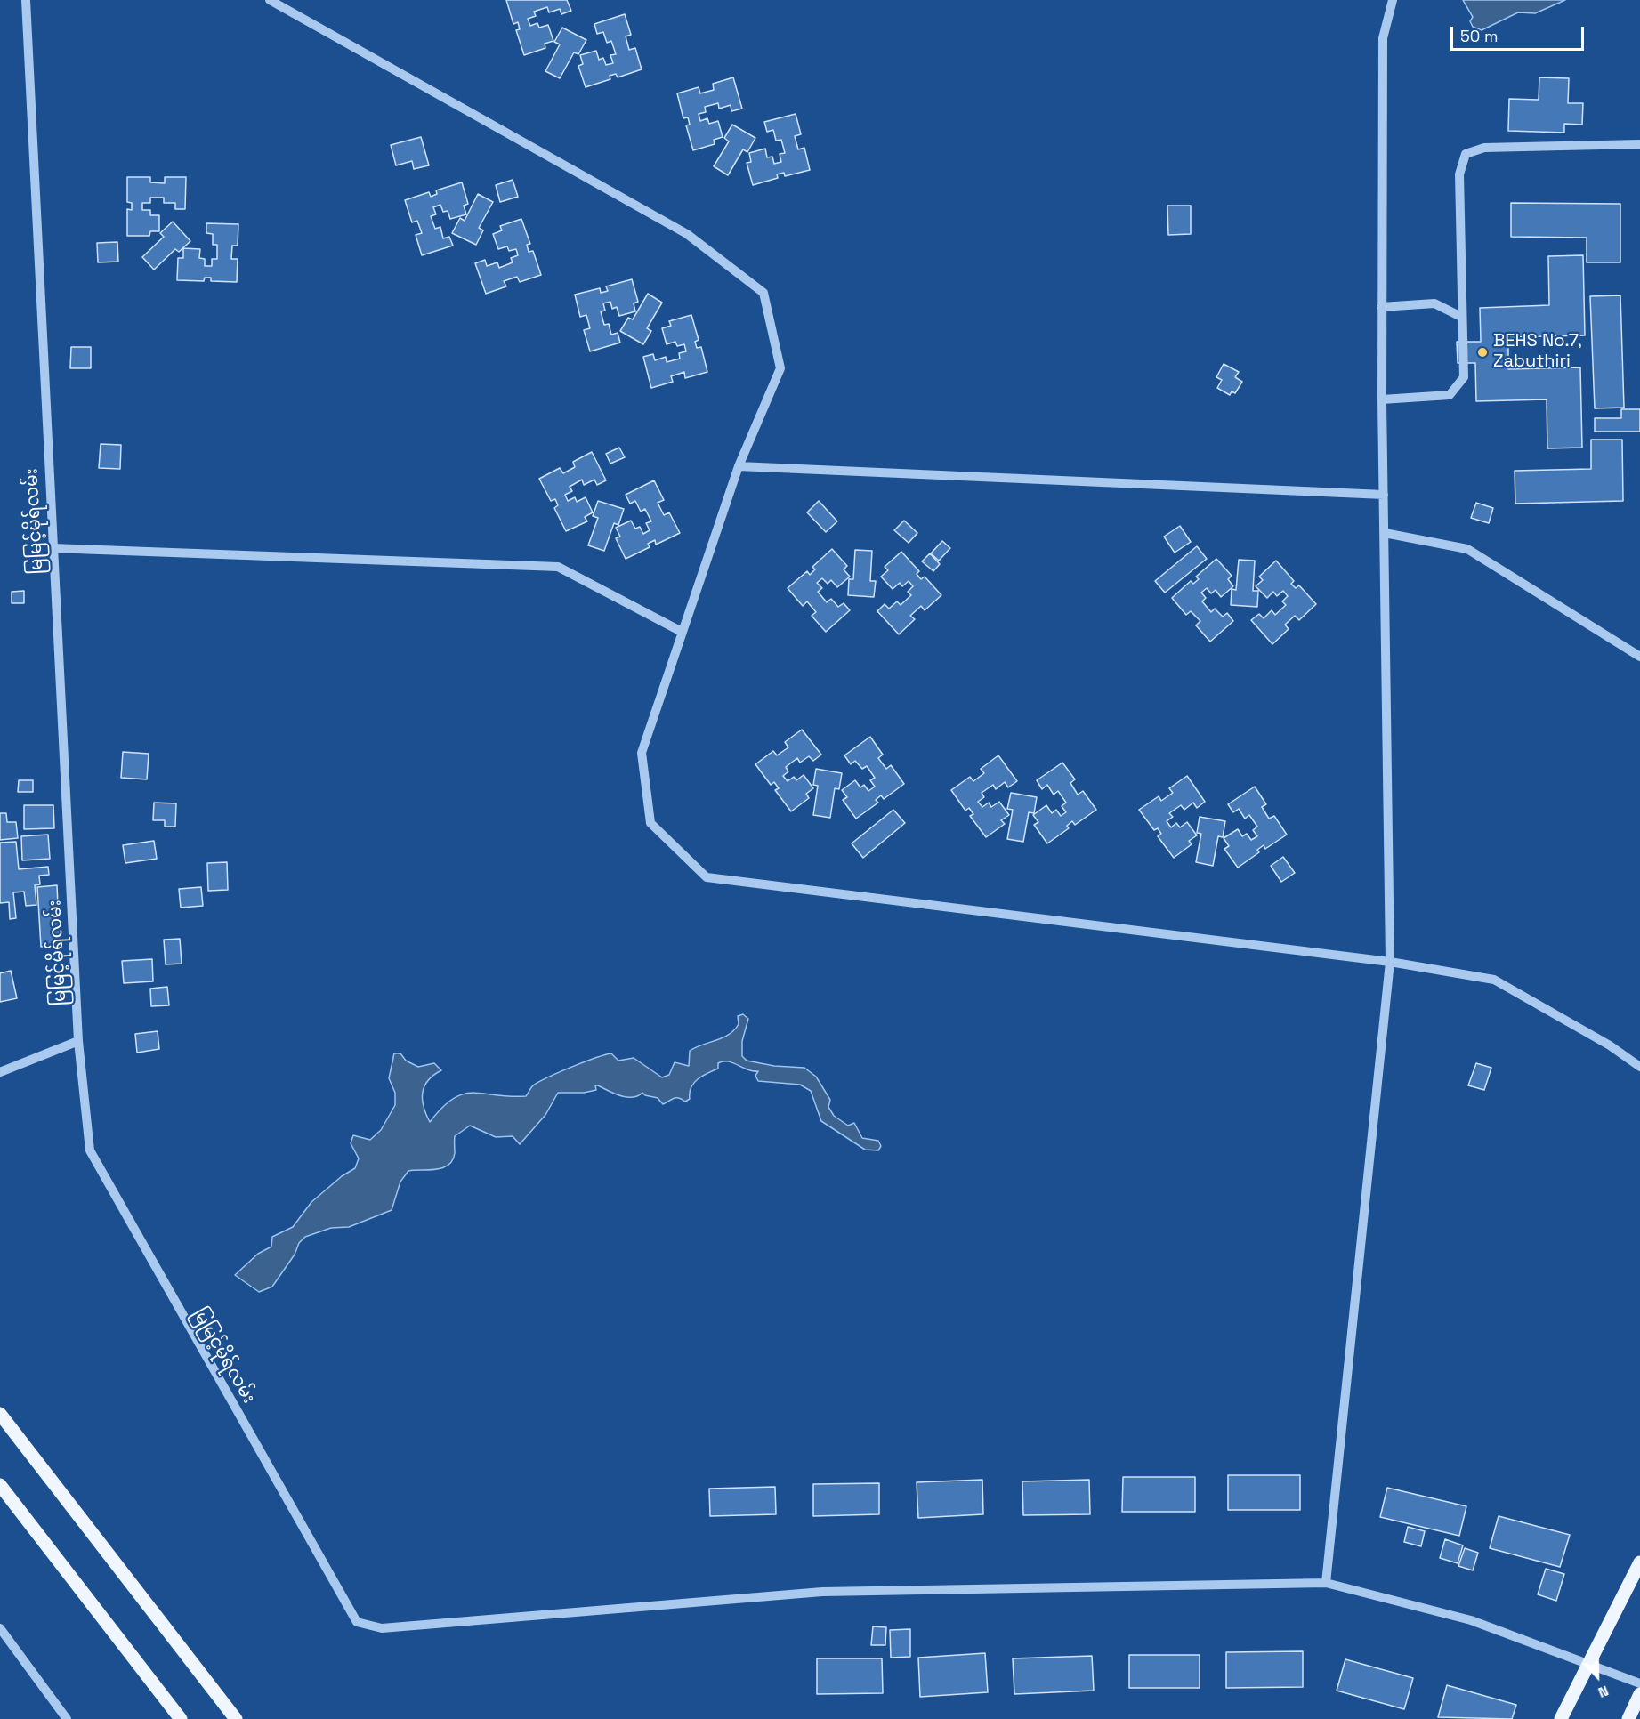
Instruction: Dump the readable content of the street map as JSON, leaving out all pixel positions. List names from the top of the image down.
{
  "streets": {
    "street": ["မြမြင့်မိုရ်လမ်း"]
  },
  "places": ["BEHS No.7, Zabuthiri"],
  "scale_bar": "50 m",
  "north": "bottom"
}
